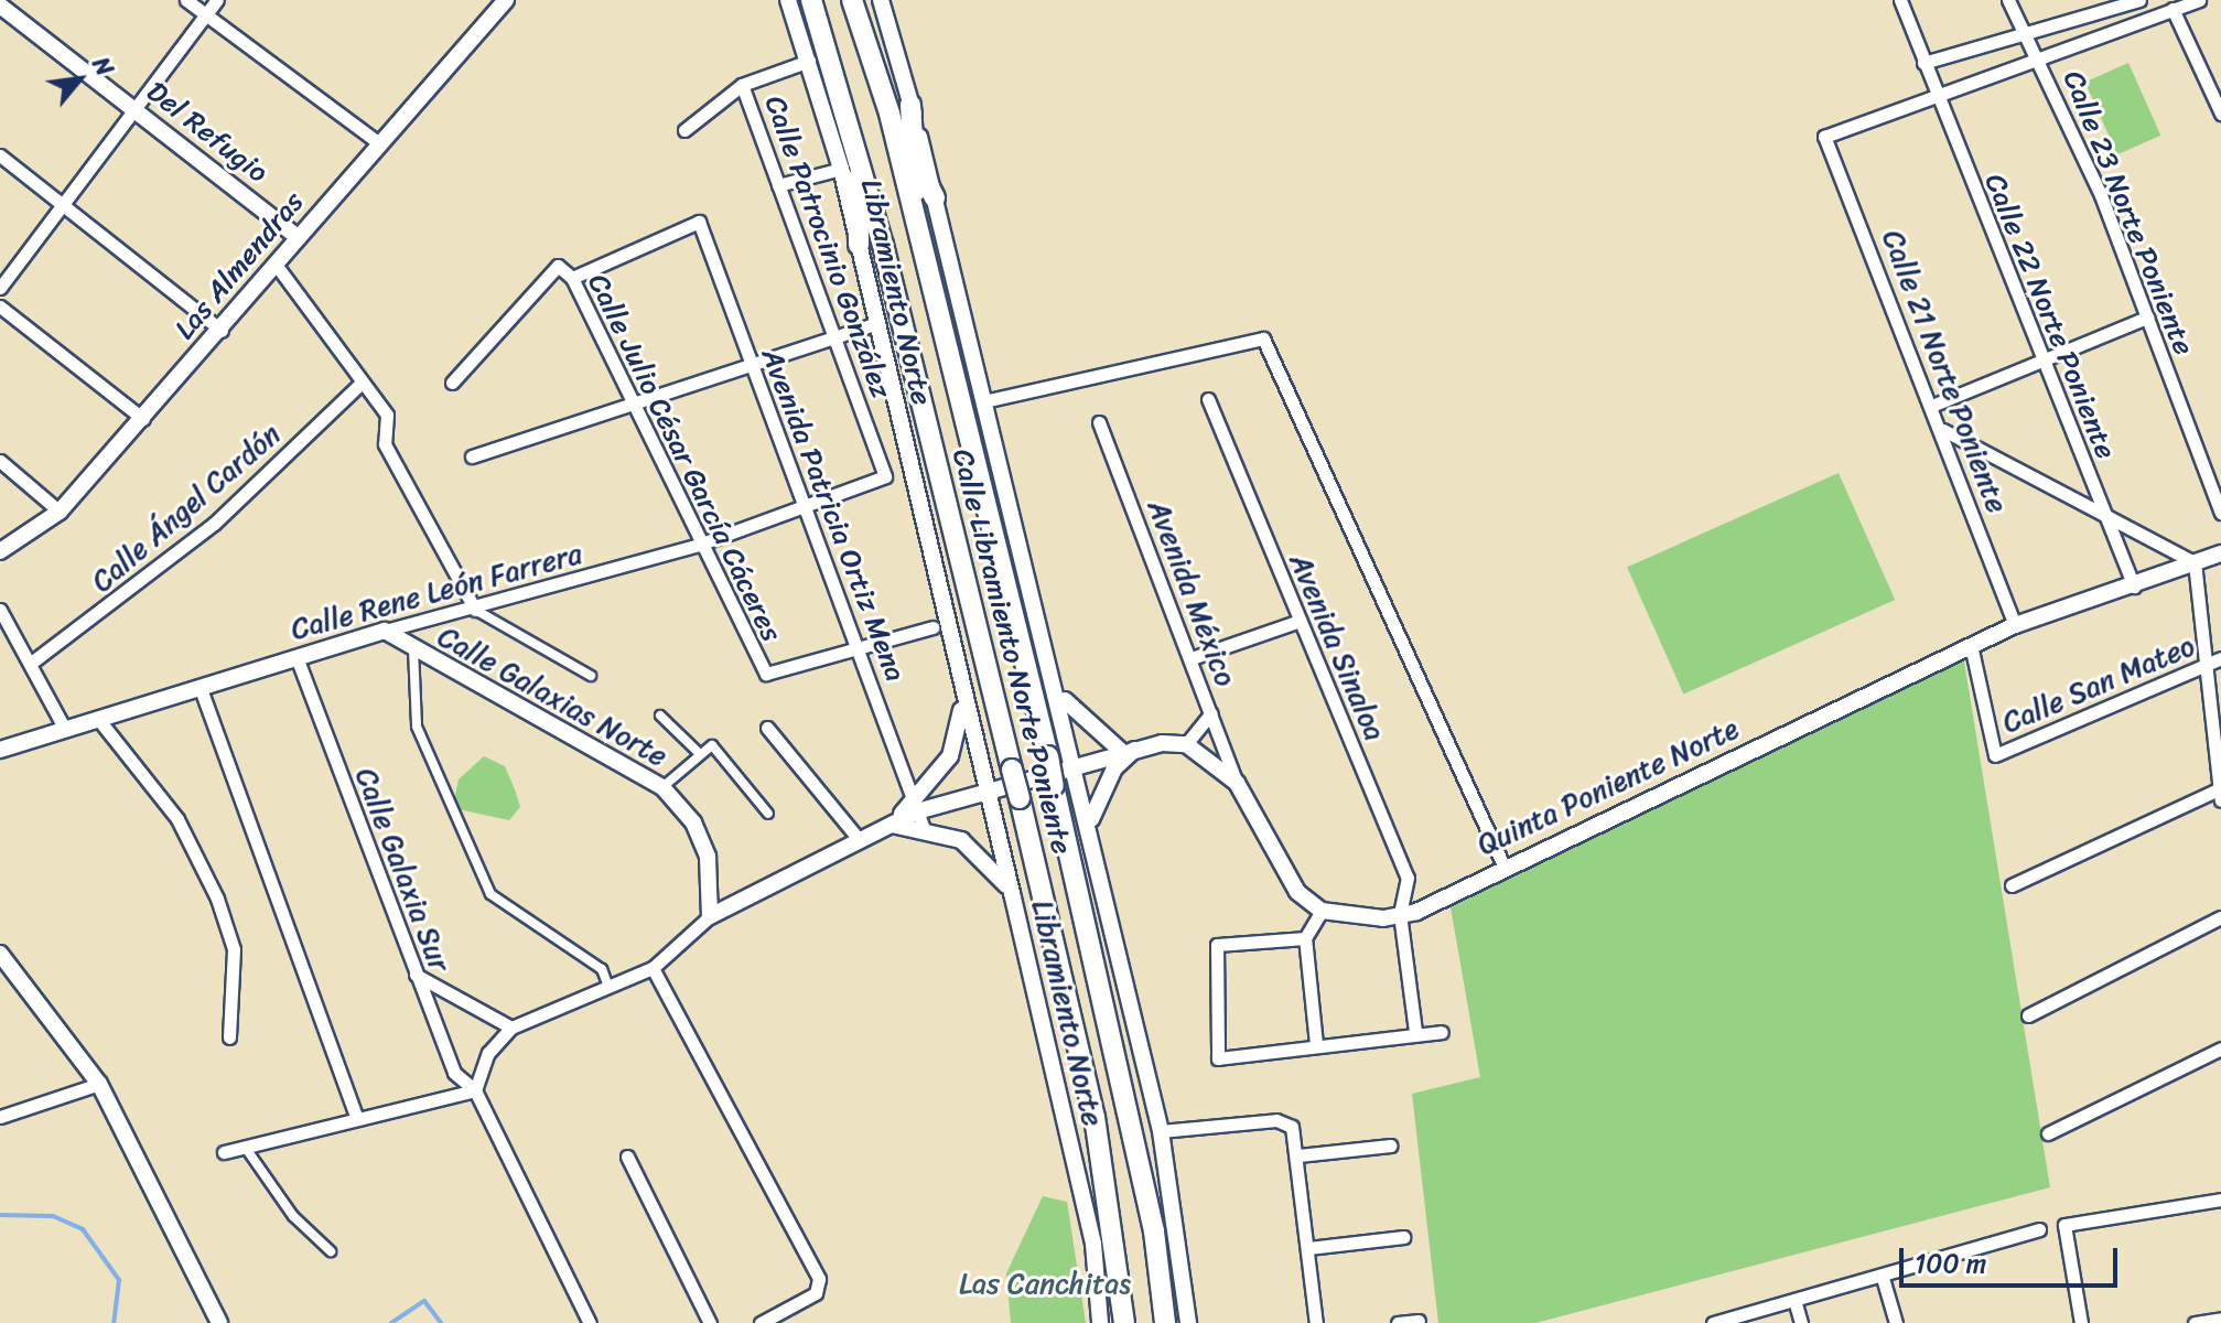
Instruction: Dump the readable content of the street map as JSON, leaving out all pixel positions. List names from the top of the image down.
{
  "streets": {
    "highway": ["Calle Libramiento Norte Poniente"],
    "street": [
      "Del Refugio",
      "Calle 23 Norte Poniente",
      "Calle Patrocinio González",
      "Las Almendras",
      "Libramiento Norte",
      "Calle 22 Norte Poniente",
      "Calle 21 Norte Poniente",
      "Calle Julio César García Cáceres",
      "Calle Ángel Cardón",
      "Avenida Patricia Ortiz Mena",
      "Calle Rene León Farrera",
      "Avenida México",
      "Avenida Sinaloa",
      "Calle San Mateo",
      "Calle Galaxias Norte",
      "Quinta Poniente Norte",
      "Calle Galaxia Sur"
    ]
  },
  "crossings": [
    ["Del Refugio", "Las Almendras"],
    ["Calle Patrocinio González", "Calle Rene León Farrera"],
    ["Calle 22 Norte Poniente", "Calle 21 Norte Poniente"],
    ["Calle 22 Norte Poniente", "Quinta Poniente Norte"],
    ["Calle 21 Norte Poniente", "Quinta Poniente Norte"],
    ["Calle Julio César García Cáceres", "Avenida Patricia Ortiz Mena"],
    ["Calle Julio César García Cáceres", "Calle Rene León Farrera"],
    ["Avenida Patricia Ortiz Mena", "Calle Rene León Farrera"],
    ["Calle Rene León Farrera", "Calle Galaxias Norte"],
    ["Calle Rene León Farrera", "Calle Galaxia Sur"],
    ["Avenida Sinaloa", "Quinta Poniente Norte"],
    ["Calle San Mateo", "Quinta Poniente Norte"]
  ],
  "parks": ["Las Canchitas"],
  "scale_bar": "100 m",
  "north": "top right"
}
